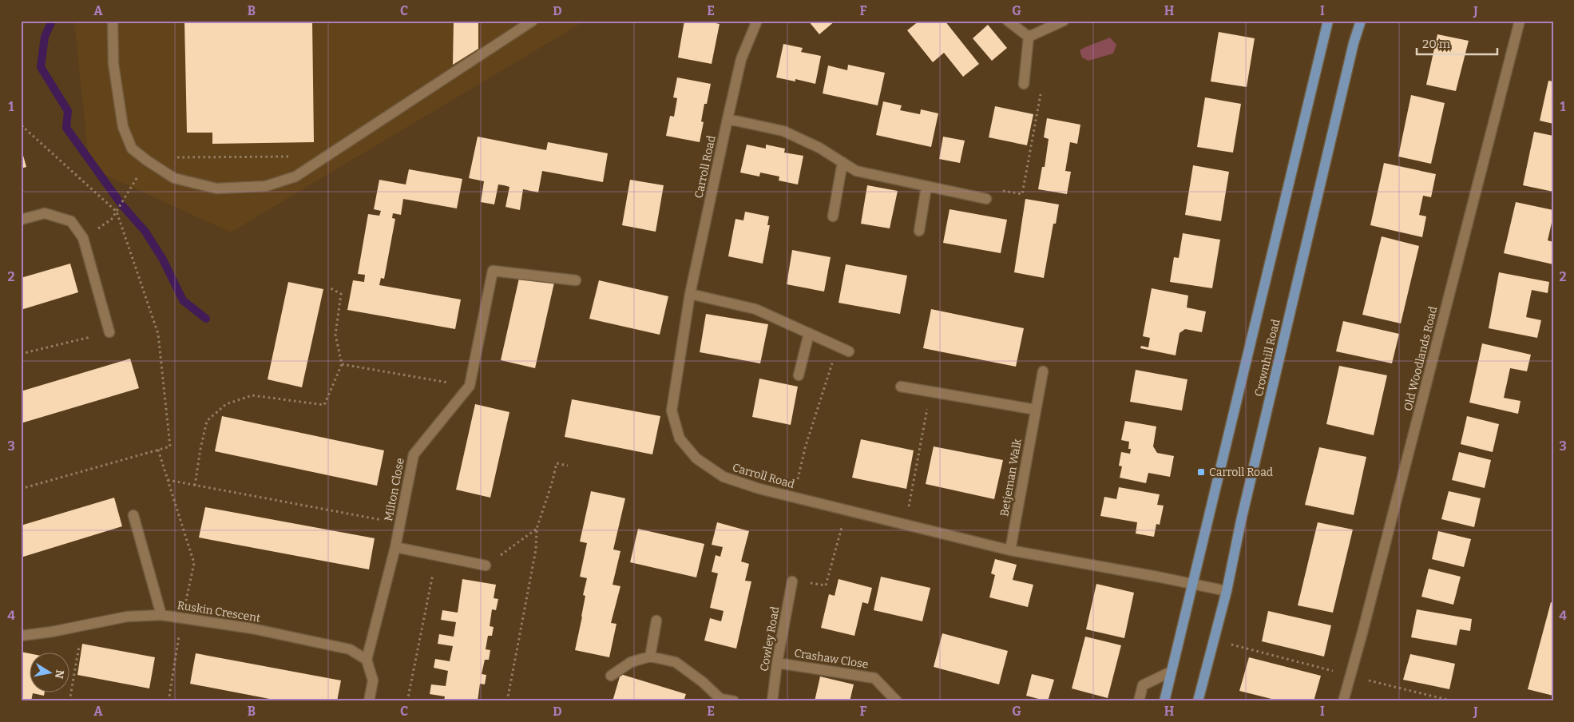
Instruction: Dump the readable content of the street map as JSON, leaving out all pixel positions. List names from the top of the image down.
{
  "streets": {
    "main road": ["Crownhill Road"],
    "street": [
      "Carroll Road",
      "Old Woodlands Road",
      "Betjeman Walk",
      "Milton Close",
      "Ruskin Crescent",
      "Cowley Road",
      "Crashaw Close"
    ]
  },
  "crossings": [
    ["Carroll Road", "Crownhill Road"],
    ["Carroll Road", "Betjeman Walk"],
    ["Milton Close", "Ruskin Crescent"],
    ["Cowley Road", "Crashaw Close"]
  ],
  "places": {
    "transit": ["Carroll Road"]
  },
  "scale_bar": "20 m",
  "north": "right",
  "grid": {
    "columns": [
      "A",
      "B",
      "C",
      "D",
      "E",
      "F",
      "G",
      "H",
      "I",
      "J"
    ],
    "rows": [
      "1",
      "2",
      "3",
      "4"
    ]
  }
}
